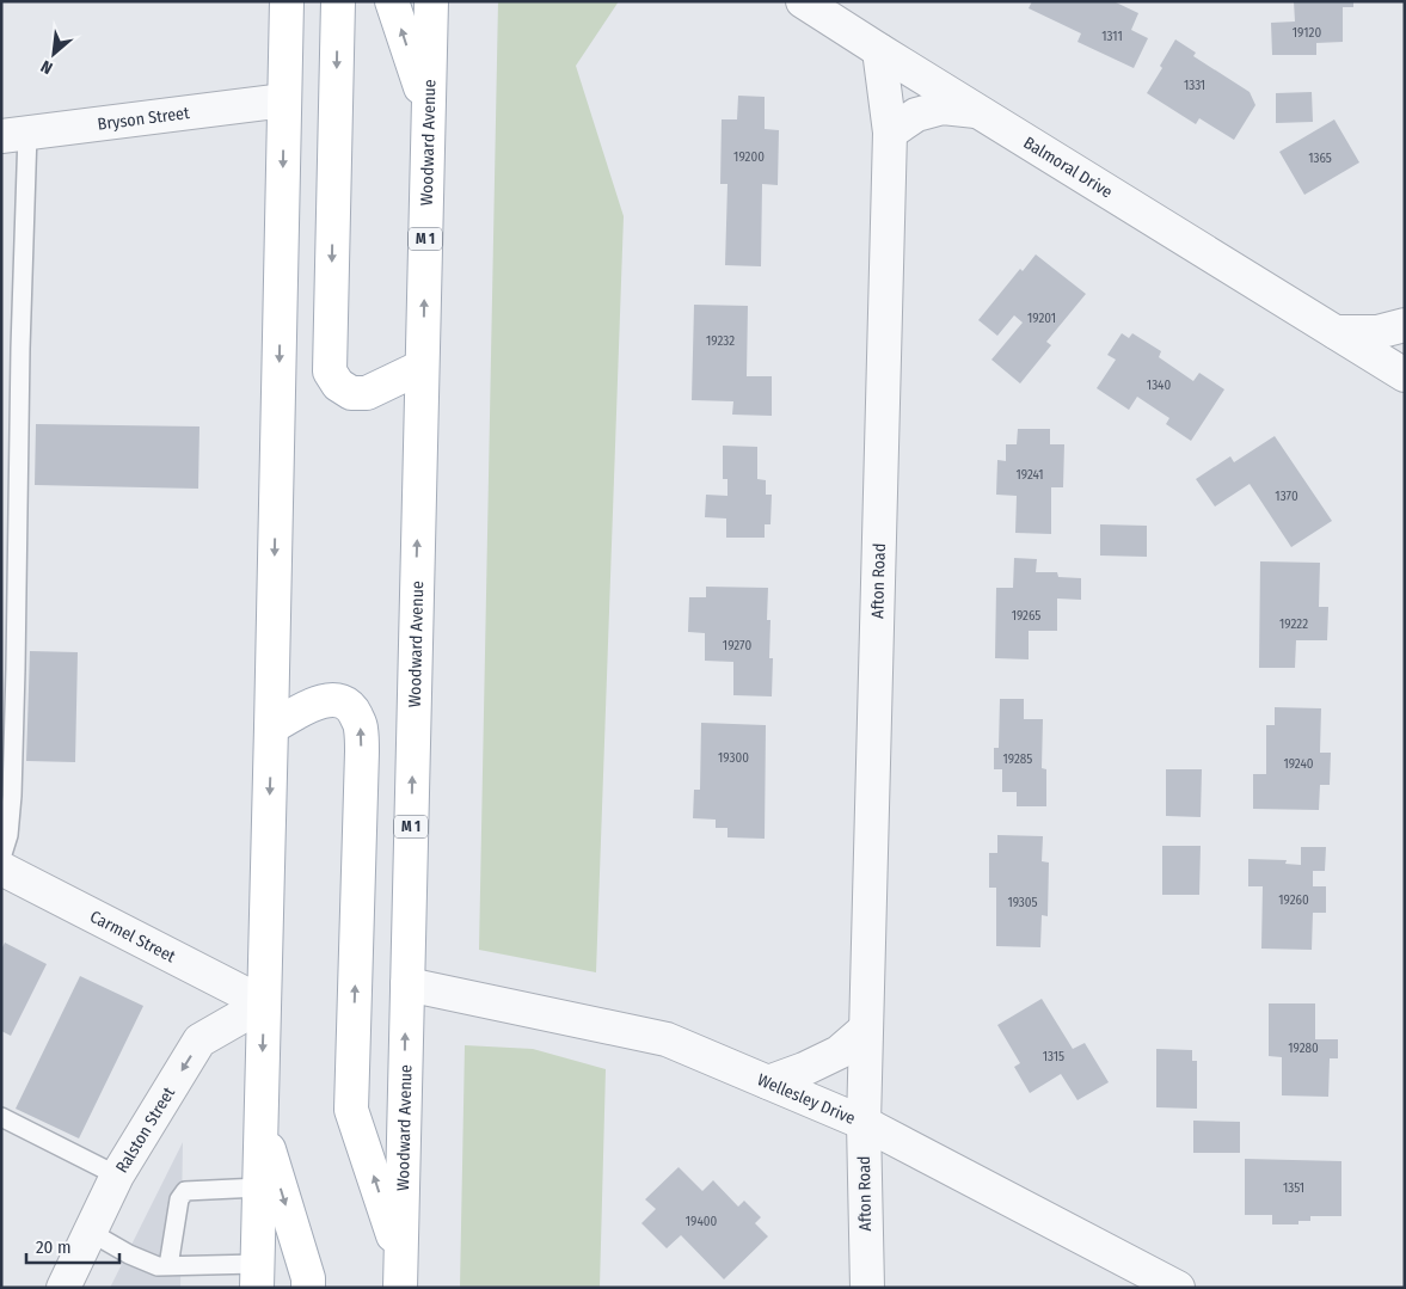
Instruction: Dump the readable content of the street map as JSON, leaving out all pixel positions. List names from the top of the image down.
{
  "streets": {
    "main road": ["Woodward Avenue", "M 1"],
    "street": [
      "Bryson Street",
      "Balmoral Drive",
      "Afton Road",
      "Carmel Street",
      "Wellesley Drive",
      "Ralston Street"
    ]
  },
  "crossings": [
    ["Woodward Avenue", "Wellesley Drive"],
    ["Balmoral Drive", "Afton Road"],
    ["Afton Road", "Wellesley Drive"],
    ["Carmel Street", "Ralston Street"]
  ],
  "one_way": ["Ralston Street"],
  "house_numbers": [
    "19120",
    "1311",
    "1331",
    "19200",
    "1365",
    "19201",
    "19232",
    "1340",
    "19241",
    "1370",
    "19265",
    "19222",
    "19270",
    "19300",
    "19285",
    "19240",
    "19260",
    "19305",
    "19280",
    "1315",
    "1351",
    "19400"
  ],
  "scale_bar": "20 m",
  "north": "bottom left"
}
